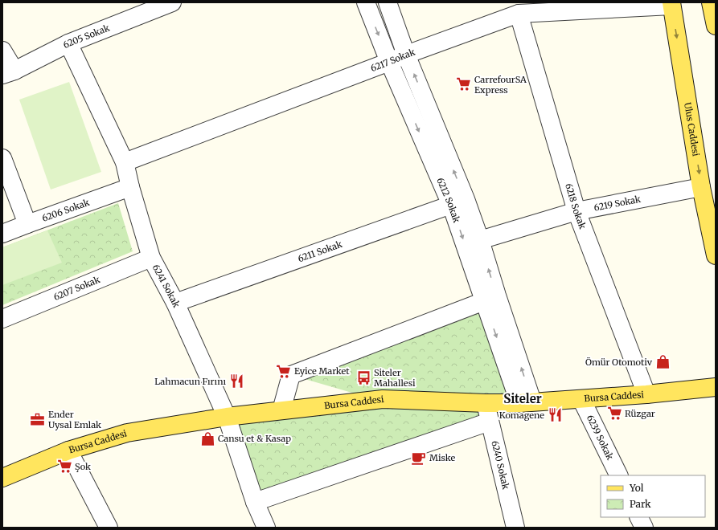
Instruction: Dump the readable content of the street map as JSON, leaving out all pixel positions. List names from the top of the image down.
{
  "streets": {
    "main road": ["Ulus Caddesi", "Bursa Caddesi"],
    "street": [
      "6205 Sokak",
      "6217 Sokak",
      "6212 Sokak",
      "6219 Sokak",
      "6218 Sokak",
      "6206 Sokak",
      "6211 Sokak",
      "6241 Sokak",
      "6207 Sokak",
      "6239 Sokak",
      "6240 Sokak"
    ]
  },
  "crossings": [
    ["6205 Sokak", "6241 Sokak"],
    ["6217 Sokak", "Ulus Caddesi"],
    ["6217 Sokak", "6212 Sokak"],
    ["6217 Sokak", "6218 Sokak"],
    ["6217 Sokak", "6241 Sokak"],
    ["Ulus Caddesi", "6219 Sokak"],
    ["6212 Sokak", "6219 Sokak"],
    ["6212 Sokak", "6211 Sokak"],
    ["6212 Sokak", "Bursa Caddesi"],
    ["6219 Sokak", "6218 Sokak"],
    ["6218 Sokak", "Bursa Caddesi"],
    ["6206 Sokak", "6241 Sokak"],
    ["6211 Sokak", "6241 Sokak"],
    ["6241 Sokak", "6207 Sokak"],
    ["6241 Sokak", "Bursa Caddesi"],
    ["Bursa Caddesi", "6239 Sokak"],
    ["Bursa Caddesi", "6240 Sokak"]
  ],
  "one_way": ["Ulus Caddesi"],
  "districts": ["Siteler"],
  "places": {
    "supermarket": [
      "CarrefourSA Express",
      "Eyice Market",
      "Rüzgar",
      "Şok"
    ],
    "shop": ["Ömür Otomotiv", "Cansu et & Kasap"],
    "bus stop": ["Siteler Mahallesi"],
    "restaurant": ["Lahmacun Fırını", "Komagene"],
    "office": ["Ender Uysal Emlak"],
    "cafe": ["Miske"]
  },
  "legend": ["Yol", "Park"]
}
